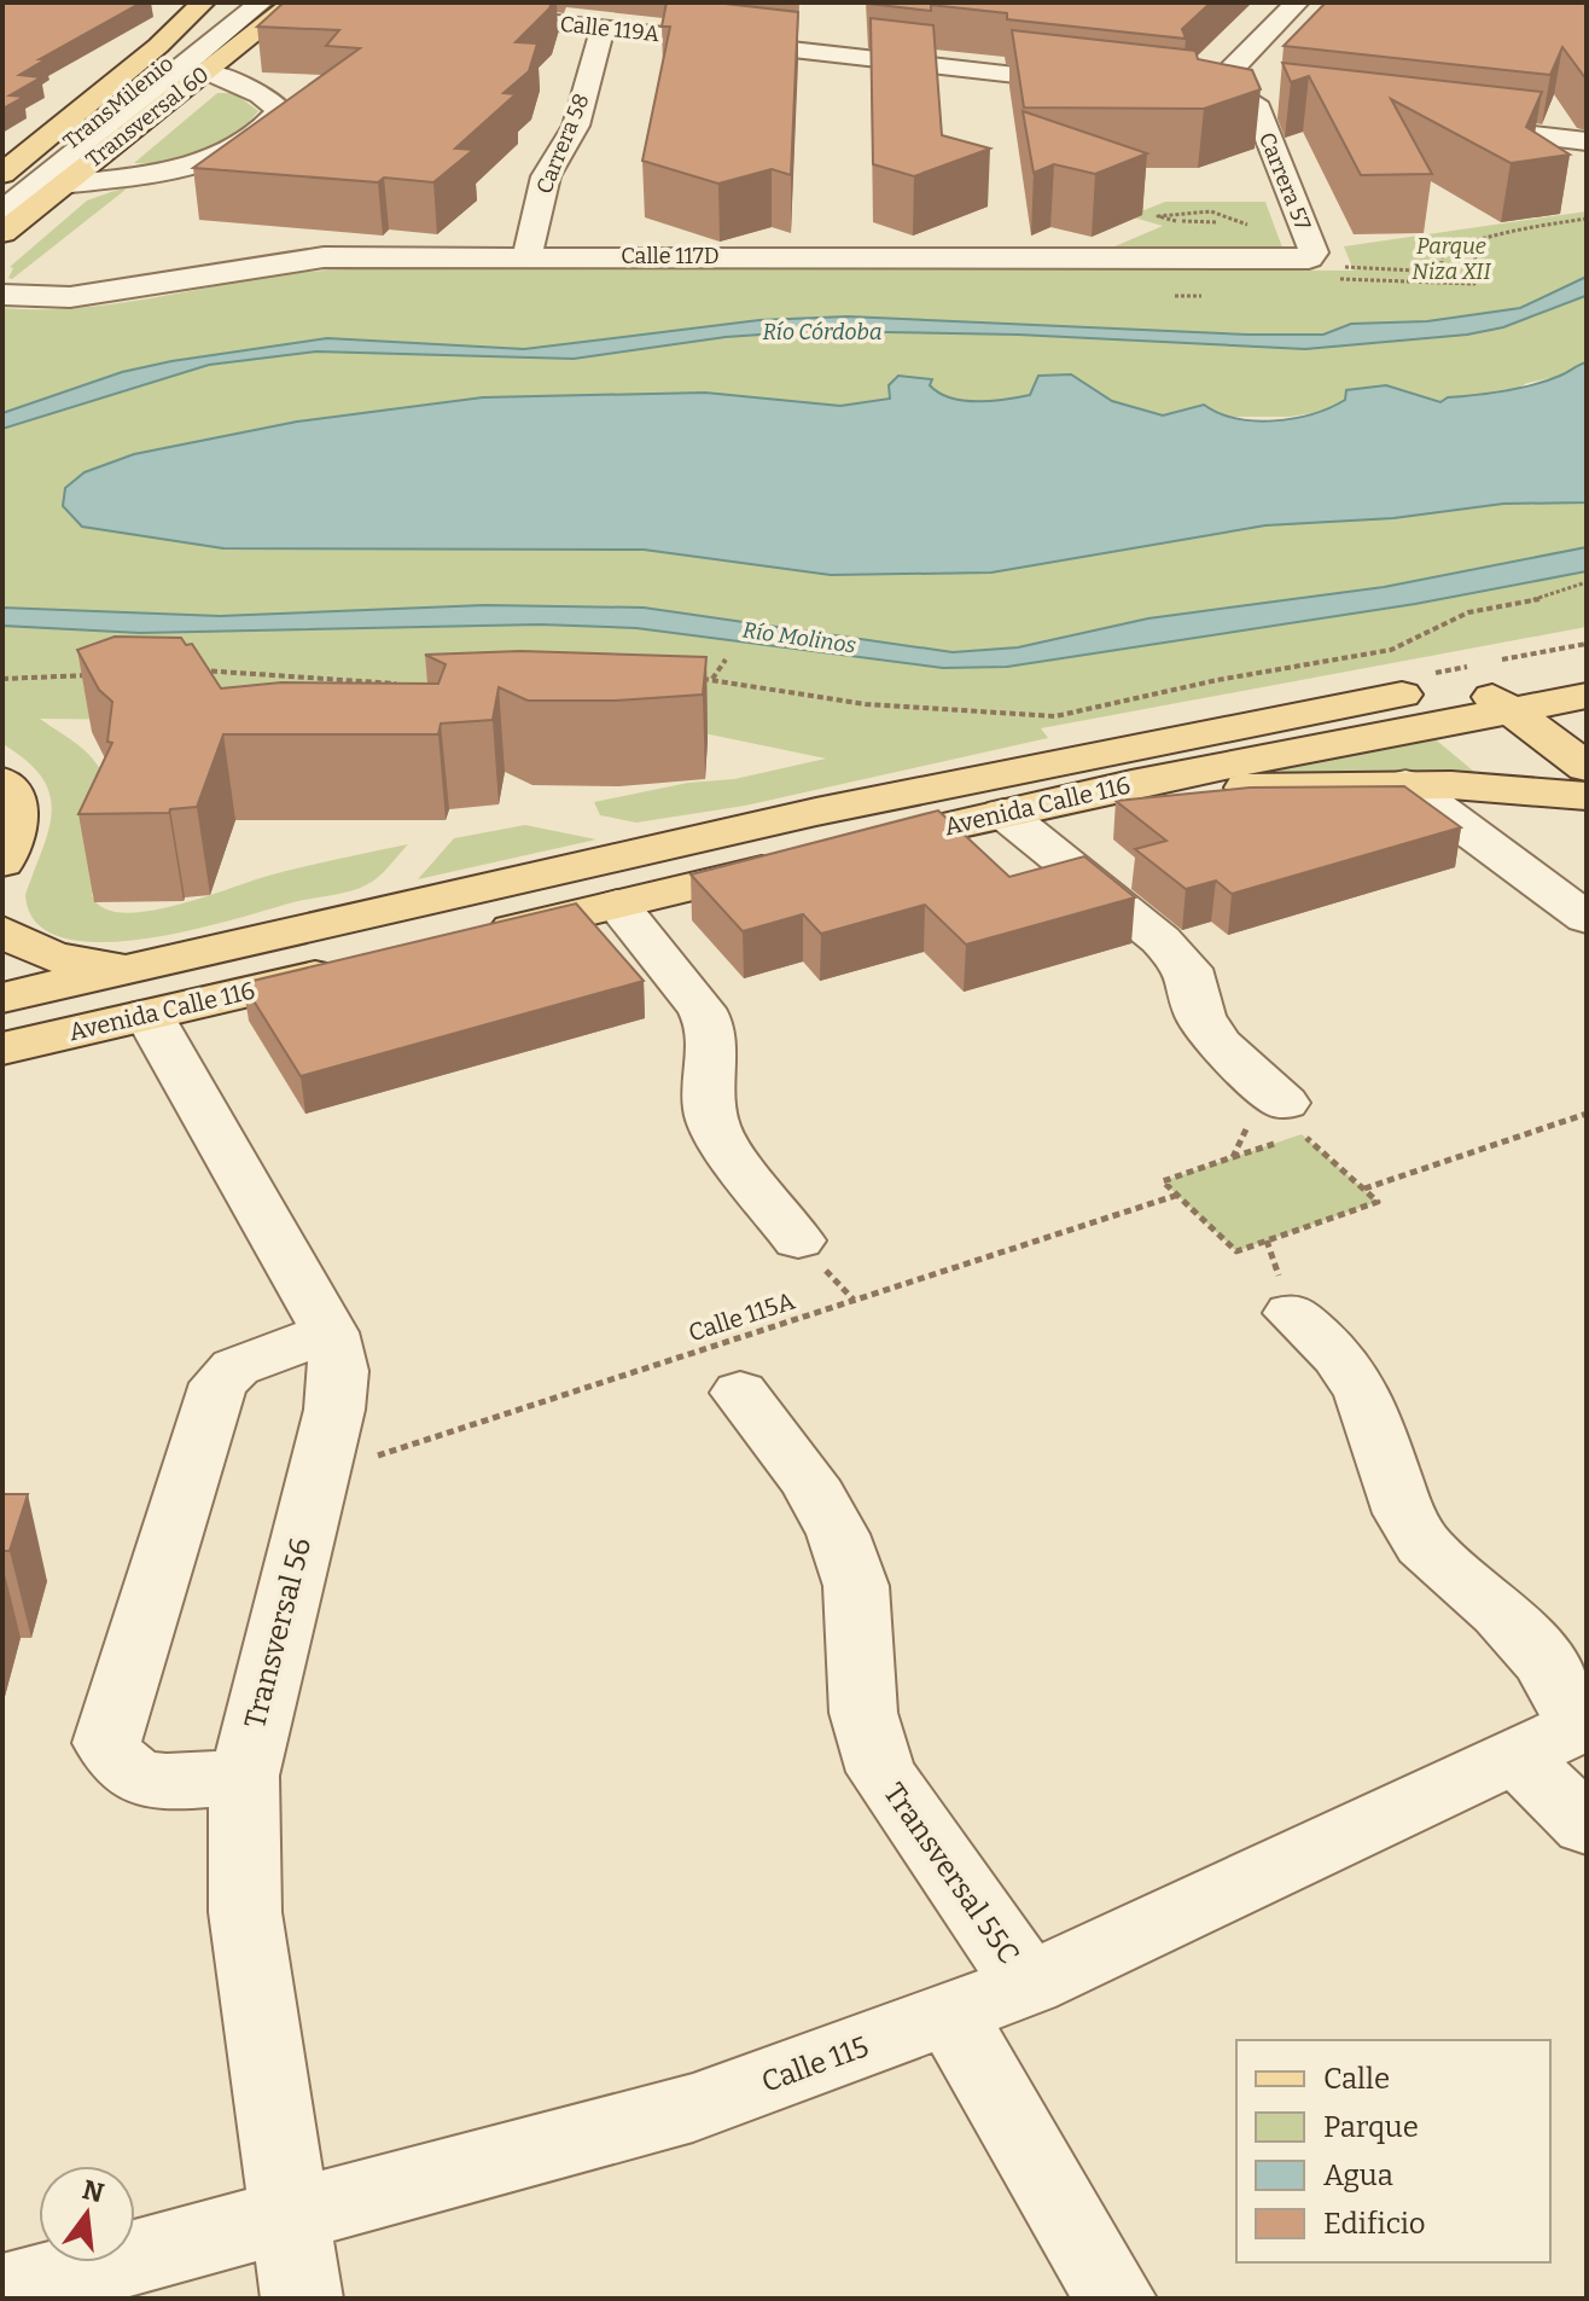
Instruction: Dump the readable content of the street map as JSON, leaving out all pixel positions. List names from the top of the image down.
{
  "streets": {
    "main road": ["Transversal 60", "Avenida Calle 116"],
    "street": [
      "Calle 119A",
      "TransMilenio",
      "Carrera 58",
      "Carrera 57",
      "Calle 117D",
      "Transversal 56",
      "Transversal 55C",
      "Calle 115"
    ],
    "path": ["Calle 115A"]
  },
  "crossings": [
    ["Calle 119A", "Carrera 58"],
    ["TransMilenio", "Transversal 60"],
    ["Carrera 58", "Calle 117D"],
    ["Carrera 57", "Calle 117D"],
    ["Avenida Calle 116", "Transversal 56"],
    ["Calle 115A", "Transversal 56"],
    ["Transversal 56", "Calle 115"],
    ["Transversal 55C", "Calle 115"]
  ],
  "water": ["Río Córdoba", "Río Molinos"],
  "parks": ["Parque Niza XII"],
  "legend": [
    "Calle",
    "Parque",
    "Agua",
    "Edificio"
  ],
  "north": "top"
}
